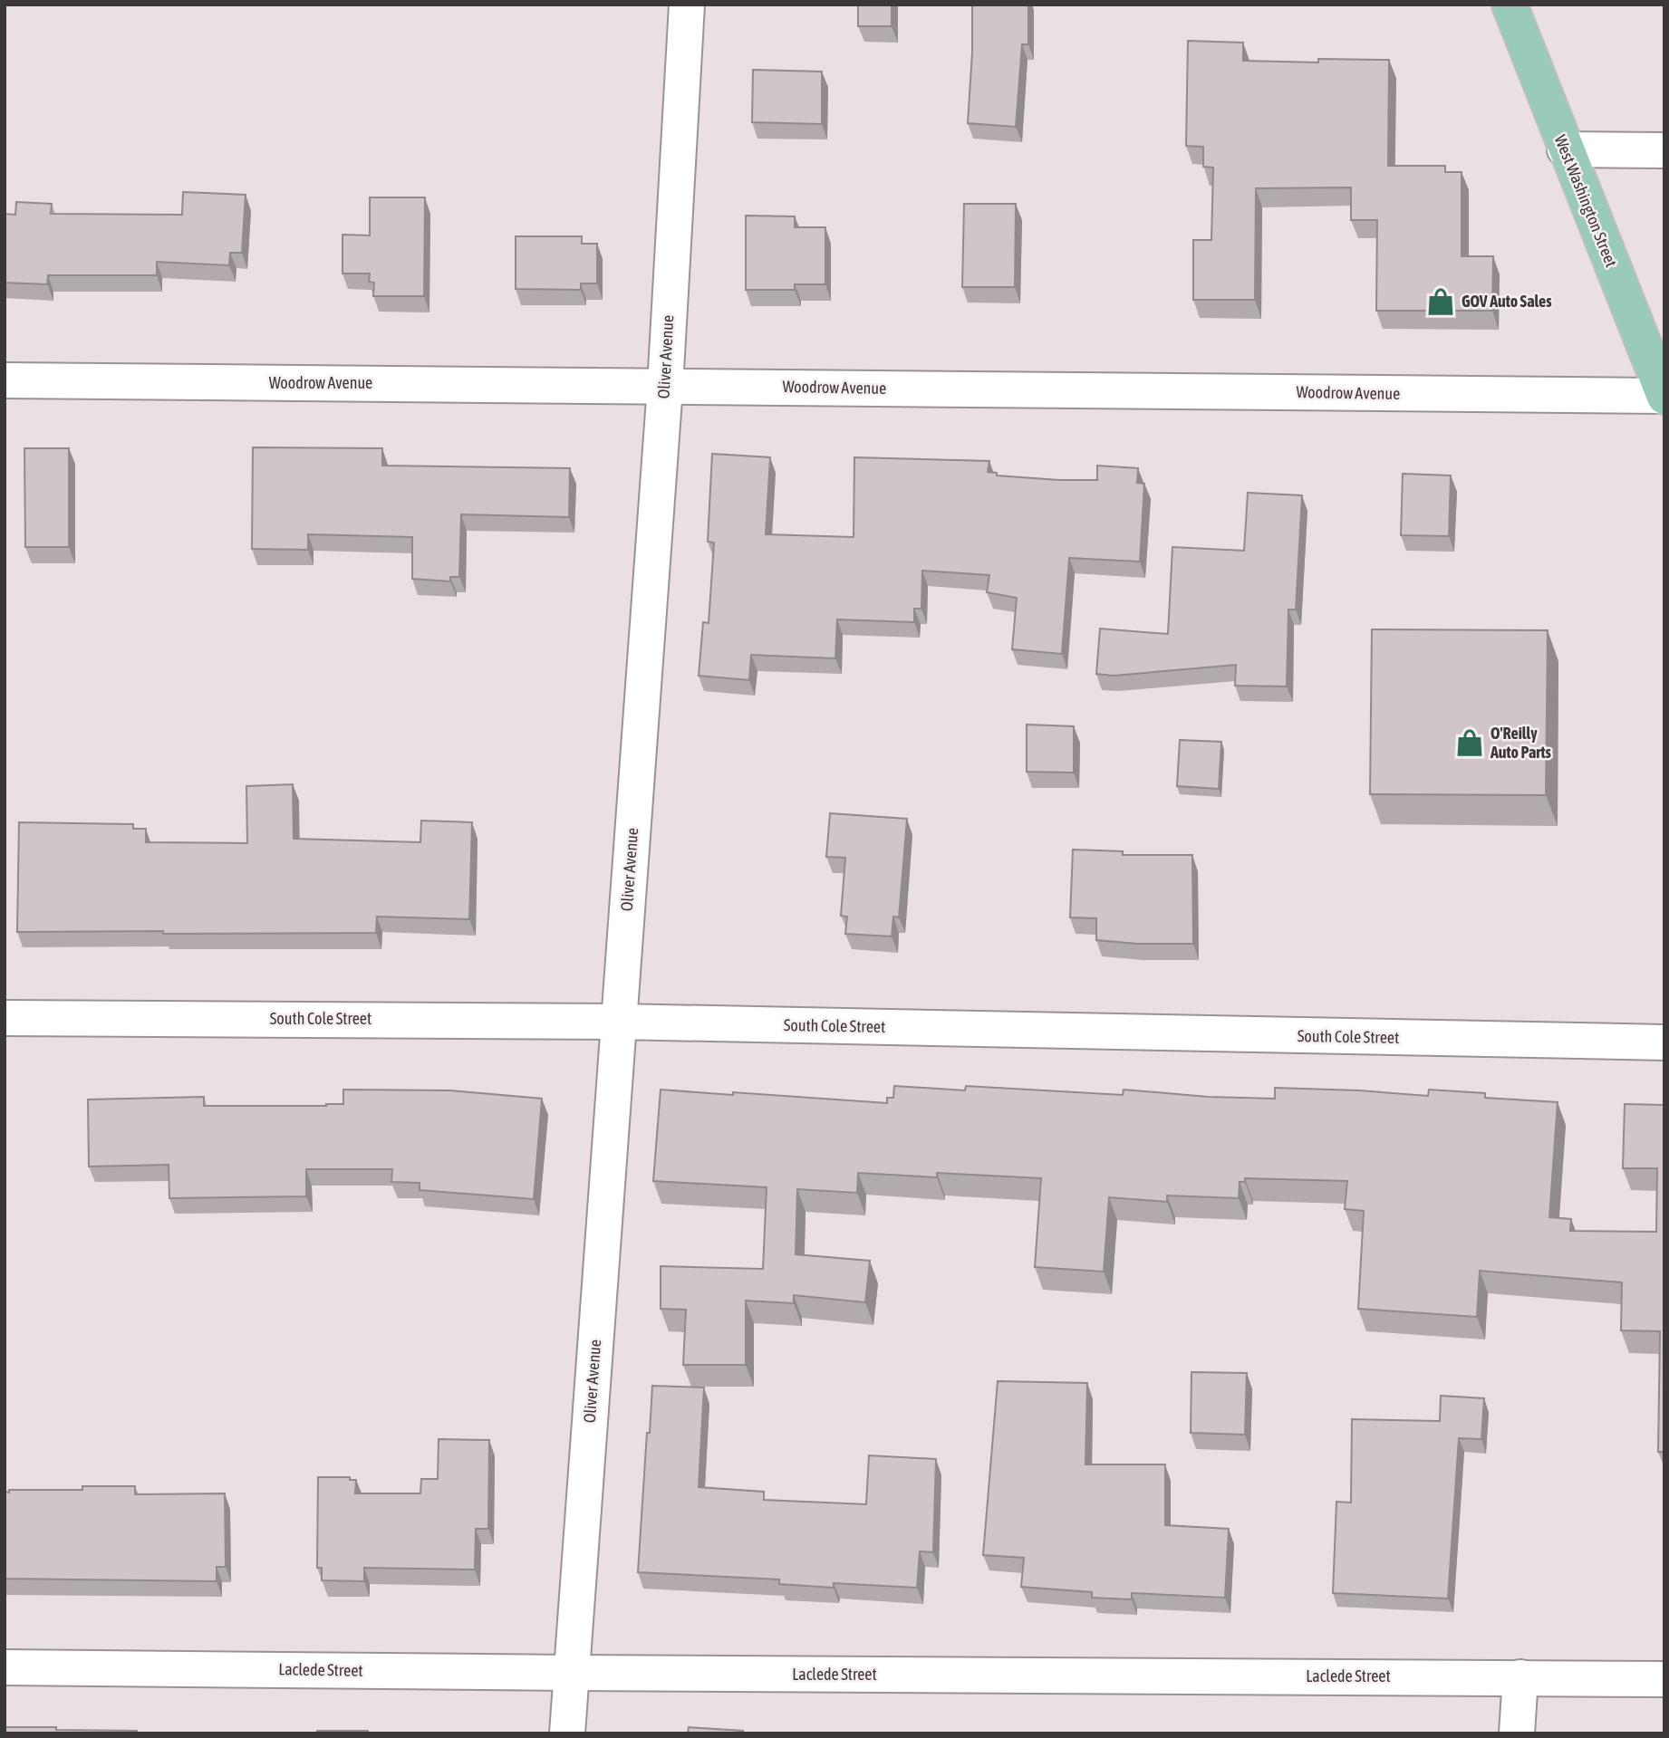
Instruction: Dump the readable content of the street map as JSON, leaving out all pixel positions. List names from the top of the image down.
{
  "streets": {
    "main road": ["West Washington Street"],
    "street": [
      "Oliver Avenue",
      "Woodrow Avenue",
      "South Cole Street",
      "Laclede Street"
    ]
  },
  "crossings": [
    ["West Washington Street", "Woodrow Avenue"],
    ["Oliver Avenue", "Woodrow Avenue"],
    ["Oliver Avenue", "South Cole Street"],
    ["Oliver Avenue", "Laclede Street"]
  ],
  "places": {
    "shop": ["GOV Auto Sales", "O'Reilly Auto Parts"]
  }
}
